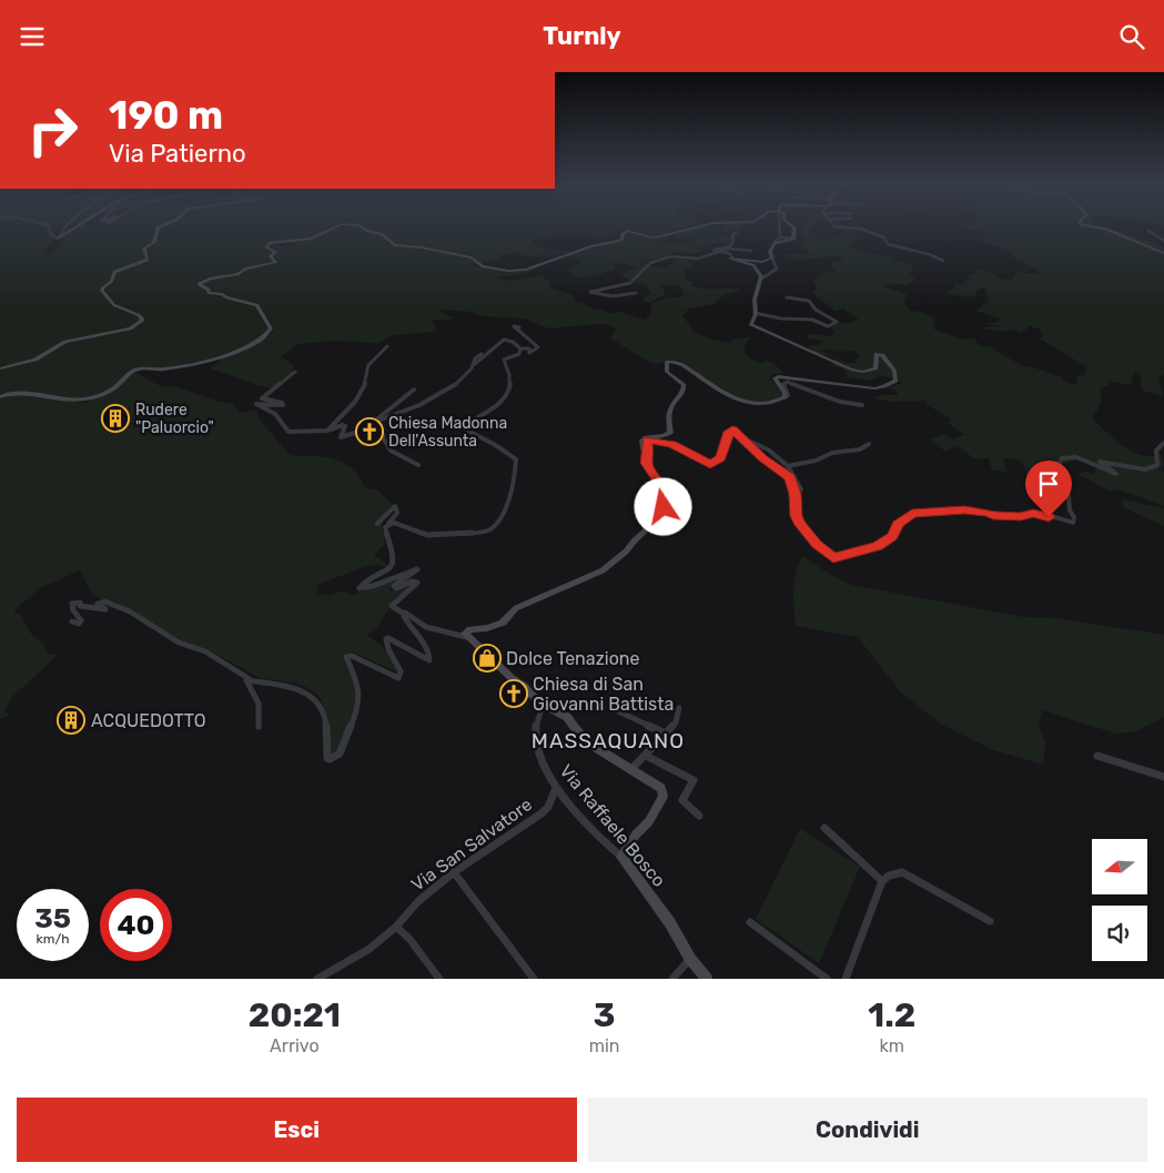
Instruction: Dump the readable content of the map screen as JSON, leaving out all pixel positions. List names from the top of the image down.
{
  "streets": {
    "street": ["Via Raffaele Bosco", "Via San Salvatore"]
  },
  "crossings": [
    ["Via Raffaele Bosco", "Via San Salvatore"]
  ],
  "districts": ["MASSAQUANO"],
  "places": {
    "building": ["Rudere \"Paluorcio\"", "ACQUEDOTTO"],
    "church": ["Chiesa Madonna Dell'Assunta", "Chiesa di San Giovanni Battista"],
    "shop": ["Dolce Tenazione"]
  },
  "north": "left",
  "page": {
    "header": "Turnly",
    "turn": ["190 m", "Via Patierno"],
    "speed": "35 km/h",
    "limit": "40",
    "eta": [
      "20:21",
      "Arrivo",
      "3",
      "min",
      "1.2",
      "km"
    ],
    "buttons": ["Esci", "Condividi"]
  }
}
